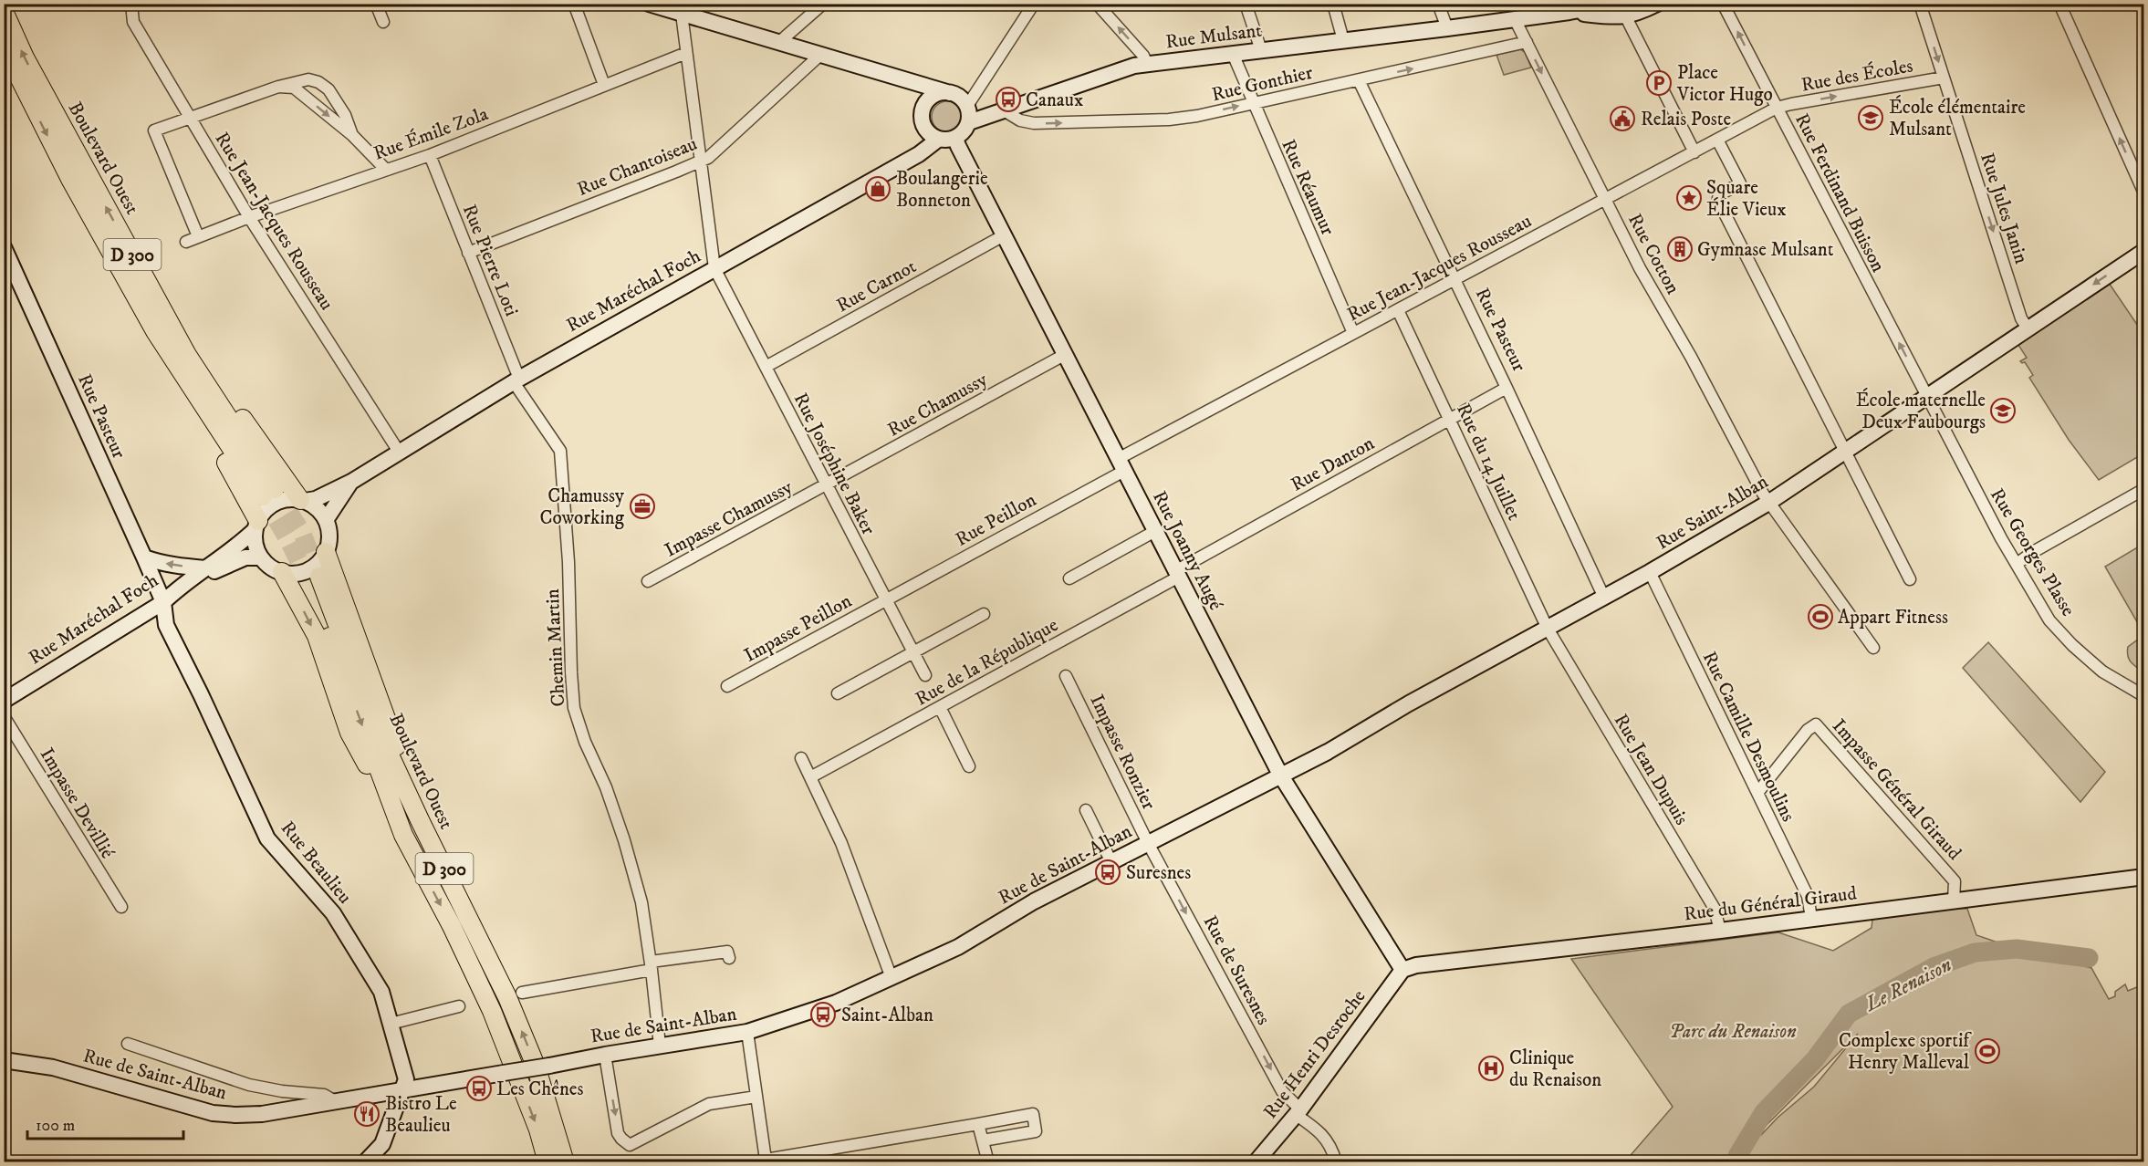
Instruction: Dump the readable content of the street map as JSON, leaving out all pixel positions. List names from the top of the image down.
{
  "streets": {
    "main road": ["Boulevard Ouest", "D 300"],
    "street": [
      "Rue Mulsant",
      "Rue des Écoles",
      "Rue Gonthier",
      "Rue Émile Zola",
      "Rue Chantoiseau",
      "Rue Réaumur",
      "Rue Ferdinand Buisson",
      "Rue Jules Janin",
      "Rue Jean-Jacques Rousseau",
      "Rue Cotton",
      "Rue Pierre Loti",
      "Rue Carnot",
      "Rue Maréchal Foch",
      "Rue Pasteur",
      "Rue Chamussy",
      "Rue du 14 Juillet",
      "Rue Joséphine Baker",
      "Rue Danton",
      "Rue Saint-Alban",
      "Impasse Chamussy",
      "Rue Peillon",
      "Rue Joanny Augé",
      "Rue Georges Plasse",
      "Impasse Peillon",
      "Chemin Martin",
      "Rue de la République",
      "Rue Camille Desmoulins",
      "Impasse Ronzier",
      "Rue Jean Dupuis",
      "Impasse Général Giraud",
      "Impasse Devillié",
      "Rue Beaulieu",
      "Rue de Saint-Alban",
      "Rue du Général Giraud",
      "Rue de Suresnes",
      "Rue Henri Desroche"
    ]
  },
  "crossings": [
    ["Rue Mulsant", "Rue Gonthier"],
    ["Rue Mulsant", "Rue Réaumur"],
    ["Rue Mulsant", "Rue Cotton"],
    ["Rue Mulsant", "Rue Maréchal Foch"],
    ["Rue Mulsant", "Rue Joanny Augé"],
    ["Rue des Écoles", "Rue Ferdinand Buisson"],
    ["Rue des Écoles", "Rue Jules Janin"],
    ["Rue des Écoles", "Rue Jean-Jacques Rousseau"],
    ["Rue Gonthier", "Rue Réaumur"],
    ["Rue Gonthier", "Rue Cotton"],
    ["Rue Gonthier", "Rue Pasteur"],
    ["Rue Émile Zola", "Rue Jean-Jacques Rousseau"],
    ["Rue Émile Zola", "Rue Pierre Loti"],
    ["Rue Émile Zola", "Rue Joséphine Baker"],
    ["Rue Chantoiseau", "Rue Pierre Loti"],
    ["Rue Chantoiseau", "Rue Joséphine Baker"],
    ["Rue Réaumur", "Rue Jean-Jacques Rousseau"],
    ["Rue Ferdinand Buisson", "Rue Jean-Jacques Rousseau"],
    ["Rue Ferdinand Buisson", "Rue Saint-Alban"],
    ["Rue Ferdinand Buisson", "Rue Georges Plasse"],
    ["Rue Jules Janin", "Rue Saint-Alban"],
    ["Rue Jean-Jacques Rousseau", "Rue Cotton"],
    ["Rue Jean-Jacques Rousseau", "Rue Maréchal Foch"],
    ["Rue Jean-Jacques Rousseau", "Rue Pasteur"],
    ["Rue Jean-Jacques Rousseau", "Rue du 14 Juillet"],
    ["Rue Jean-Jacques Rousseau", "Rue Peillon"],
    ["Rue Jean-Jacques Rousseau", "Rue Joanny Augé"],
    ["Rue Cotton", "Rue Saint-Alban"],
    ["Rue Pierre Loti", "Rue Maréchal Foch"],
    ["Rue Pierre Loti", "Chemin Martin"],
    ["Rue Carnot", "Rue Joséphine Baker"],
    ["Rue Carnot", "Rue Joanny Augé"],
    ["Rue Maréchal Foch", "Rue Pasteur"],
    ["Rue Maréchal Foch", "Rue Joséphine Baker"],
    ["Rue Maréchal Foch", "Rue Joanny Augé"],
    ["Rue Maréchal Foch", "Chemin Martin"],
    ["Rue Maréchal Foch", "Rue Beaulieu"],
    ["Rue Pasteur", "Rue Danton"],
    ["Rue Pasteur", "Rue Saint-Alban"],
    ["Rue Pasteur", "Rue Beaulieu"],
    ["Rue Chamussy", "Rue Joséphine Baker"],
    ["Rue Chamussy", "Impasse Chamussy"],
    ["Rue Chamussy", "Rue Joanny Augé"],
    ["Rue du 14 Juillet", "Rue Danton"],
    ["Rue du 14 Juillet", "Rue Saint-Alban"],
    ["Rue du 14 Juillet", "Rue Jean Dupuis"],
    ["Rue Joséphine Baker", "Impasse Chamussy"],
    ["Rue Joséphine Baker", "Rue Peillon"],
    ["Rue Joséphine Baker", "Impasse Peillon"],
    ["Rue Danton", "Rue Joanny Augé"],
    ["Rue Danton", "Rue de la République"],
    ["Rue Saint-Alban", "Rue Joanny Augé"],
    ["Rue Saint-Alban", "Rue Georges Plasse"],
    ["Rue Saint-Alban", "Rue Camille Desmoulins"],
    ["Rue Saint-Alban", "Rue Jean Dupuis"],
    ["Rue Saint-Alban", "Rue de Saint-Alban"],
    ["Rue Peillon", "Rue Joanny Augé"],
    ["Rue Peillon", "Impasse Peillon"],
    ["Rue Joanny Augé", "Rue de la République"],
    ["Rue Joanny Augé", "Rue de Saint-Alban"],
    ["Rue Joanny Augé", "Rue du Général Giraud"],
    ["Rue Joanny Augé", "Rue Henri Desroche"],
    ["Chemin Martin", "Rue de Saint-Alban"],
    ["Rue Camille Desmoulins", "Impasse Général Giraud"],
    ["Rue Camille Desmoulins", "Rue du Général Giraud"],
    ["Impasse Ronzier", "Rue de Saint-Alban"],
    ["Impasse Ronzier", "Rue de Suresnes"],
    ["Rue Jean Dupuis", "Rue du Général Giraud"],
    ["Impasse Général Giraud", "Rue du Général Giraud"],
    ["Rue Beaulieu", "Rue de Saint-Alban"],
    ["Rue de Saint-Alban", "Rue de Suresnes"],
    ["Rue du Général Giraud", "Rue Henri Desroche"],
    ["Rue de Suresnes", "Rue Henri Desroche"]
  ],
  "one_way": [
    "Rue des Écoles",
    "Rue Gonthier",
    "Rue Jules Janin",
    "Rue de Suresnes"
  ],
  "water": ["Le Renaison"],
  "parks": ["Parc du Renaison"],
  "places": {
    "parking": ["Place Victor Hugo"],
    "bus stop": [
      "Canaux",
      "Suresnes",
      "Saint-Alban",
      "Les Chênes"
    ],
    "school or university": ["École élémentaire Mulsant", "École maternelle Deux Faubourgs"],
    "public building": ["Relais Poste"],
    "shop": ["Boulangerie Bonneton"],
    "place": ["Square Élie Vieux"],
    "building": ["Gymnase Mulsant"],
    "office": ["Chamussy Coworking"],
    "sports": ["Appart Fitness", "Complexe sportif Henry Malleval"],
    "hospital": ["Clinique du Renaison"],
    "restaurant": ["Bistro Le Beaulieu"]
  },
  "scale_bar": "100 m"
}
